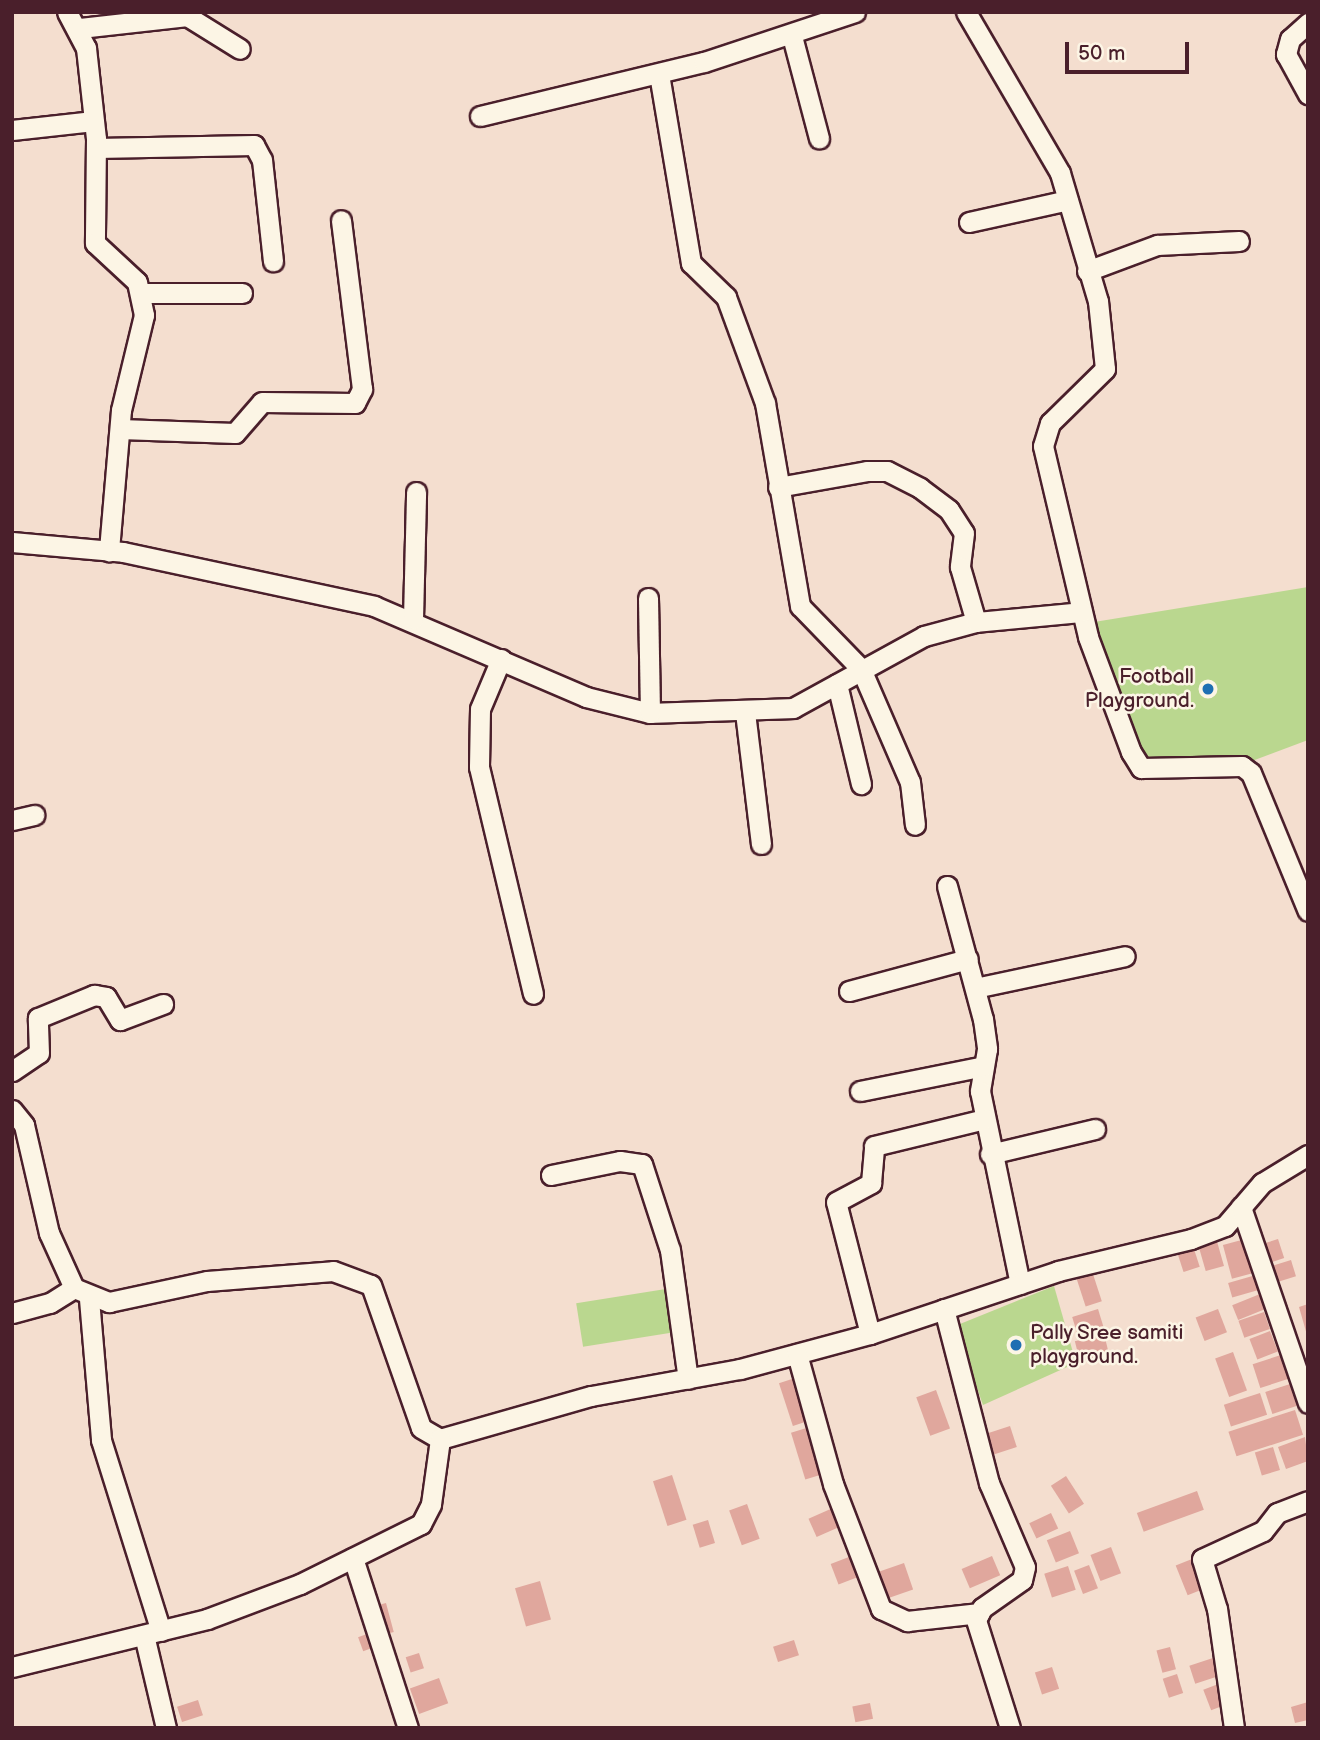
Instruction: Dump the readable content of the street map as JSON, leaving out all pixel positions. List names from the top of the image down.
{
  "places": ["Football Playground.", "Pally Sree samiti playground."],
  "scale_bar": "50 m"
}
